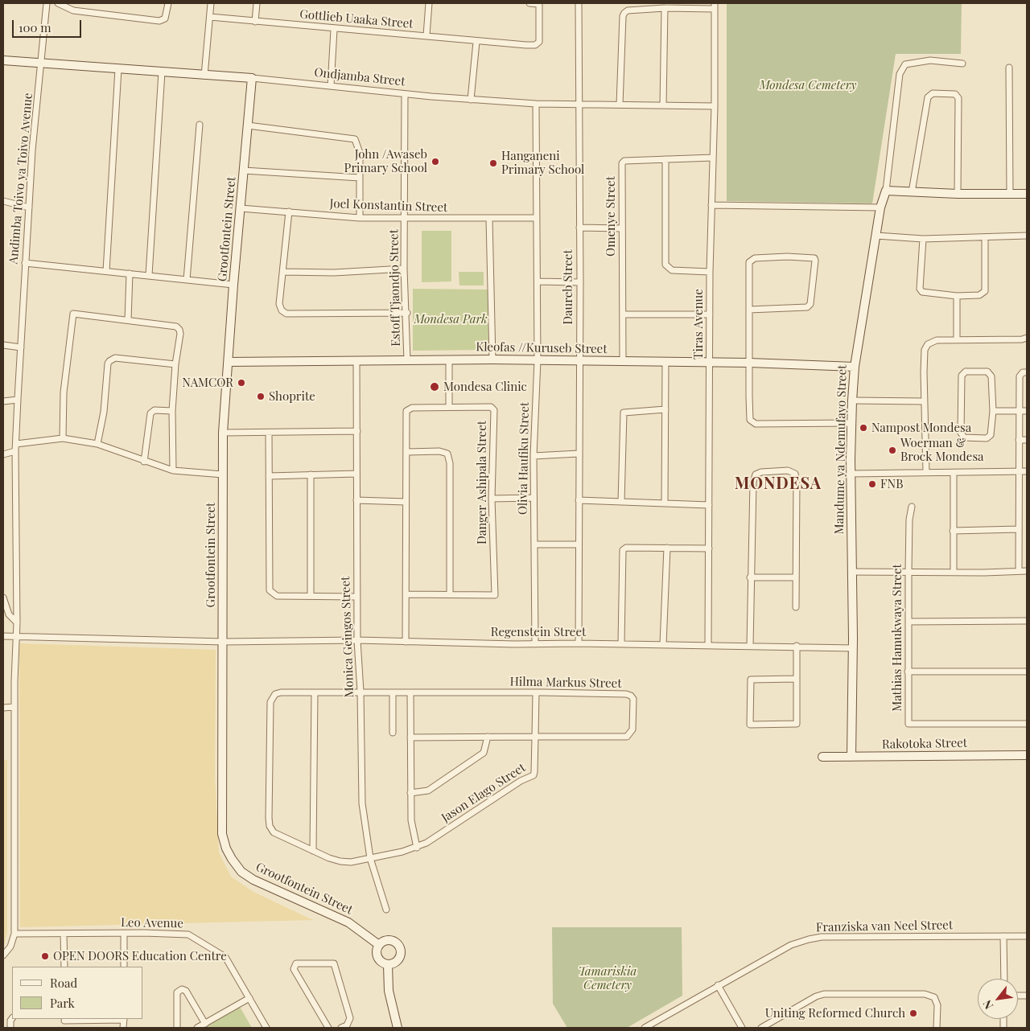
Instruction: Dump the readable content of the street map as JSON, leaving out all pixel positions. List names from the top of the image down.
{
  "streets": {
    "street": [
      "Gottlieb Uaaka Street",
      "Ondjamba Street",
      "Andimba Toivo ya Toivo Avenue",
      "Joel Konstantin Street",
      "Omenye Street",
      "Grootfontein Street",
      "Daureb Street",
      "Estoff Tjaondjo Street",
      "Tiras Avenue",
      "Kleofas //Kuruseb Street",
      "Mandume ya Ndemufayo Street",
      "Olivia Haufiku Street",
      "Danger Ashipala Street",
      "Regenstein Street",
      "Monica Geingos Street",
      "Mathias Hamukwaya Street",
      "Hilma Markus Street",
      "Rakotoka Street",
      "Jason Elago Street",
      "Leo Avenue",
      "Franziska van Neel Street"
    ]
  },
  "crossings": [
    ["Ondjamba Street", "Andimba Toivo ya Toivo Avenue"],
    ["Ondjamba Street", "Grootfontein Street"],
    ["Ondjamba Street", "Daureb Street"],
    ["Ondjamba Street", "Estoff Tjaondjo Street"],
    ["Ondjamba Street", "Tiras Avenue"],
    ["Ondjamba Street", "Olivia Haufiku Street"],
    ["Andimba Toivo ya Toivo Avenue", "Regenstein Street"],
    ["Andimba Toivo ya Toivo Avenue", "Leo Avenue"],
    ["Joel Konstantin Street", "Grootfontein Street"],
    ["Joel Konstantin Street", "Estoff Tjaondjo Street"],
    ["Joel Konstantin Street", "Olivia Haufiku Street"],
    ["Omenye Street", "Tiras Avenue"],
    ["Omenye Street", "Kleofas //Kuruseb Street"],
    ["Grootfontein Street", "Kleofas //Kuruseb Street"],
    ["Grootfontein Street", "Regenstein Street"],
    ["Daureb Street", "Kleofas //Kuruseb Street"],
    ["Daureb Street", "Regenstein Street"],
    ["Estoff Tjaondjo Street", "Kleofas //Kuruseb Street"],
    ["Tiras Avenue", "Kleofas //Kuruseb Street"],
    ["Tiras Avenue", "Regenstein Street"],
    ["Kleofas //Kuruseb Street", "Mandume ya Ndemufayo Street"],
    ["Kleofas //Kuruseb Street", "Olivia Haufiku Street"],
    ["Kleofas //Kuruseb Street", "Monica Geingos Street"],
    ["Mandume ya Ndemufayo Street", "Regenstein Street"],
    ["Mandume ya Ndemufayo Street", "Rakotoka Street"],
    ["Olivia Haufiku Street", "Regenstein Street"],
    ["Danger Ashipala Street", "Regenstein Street"],
    ["Regenstein Street", "Monica Geingos Street"],
    ["Monica Geingos Street", "Hilma Markus Street"],
    ["Monica Geingos Street", "Jason Elago Street"],
    ["Hilma Markus Street", "Jason Elago Street"]
  ],
  "districts": ["MONDESA"],
  "parks": ["Mondesa Cemetery", "Mondesa Park", "Tamariskia Cemetery"],
  "places": [
    "John /Awaseb Primary School",
    "Hanganeni Primary School",
    "NAMCOR",
    "Mondesa Clinic",
    "Shoprite",
    "Nampost Mondesa",
    "Woerman & Brock Mondesa",
    "FNB",
    "OPEN DOORS Education Centre",
    "Uniting Reformed Church"
  ],
  "legend": ["Road", "Park"],
  "scale_bar": "100 m",
  "north": "bottom left"
}
